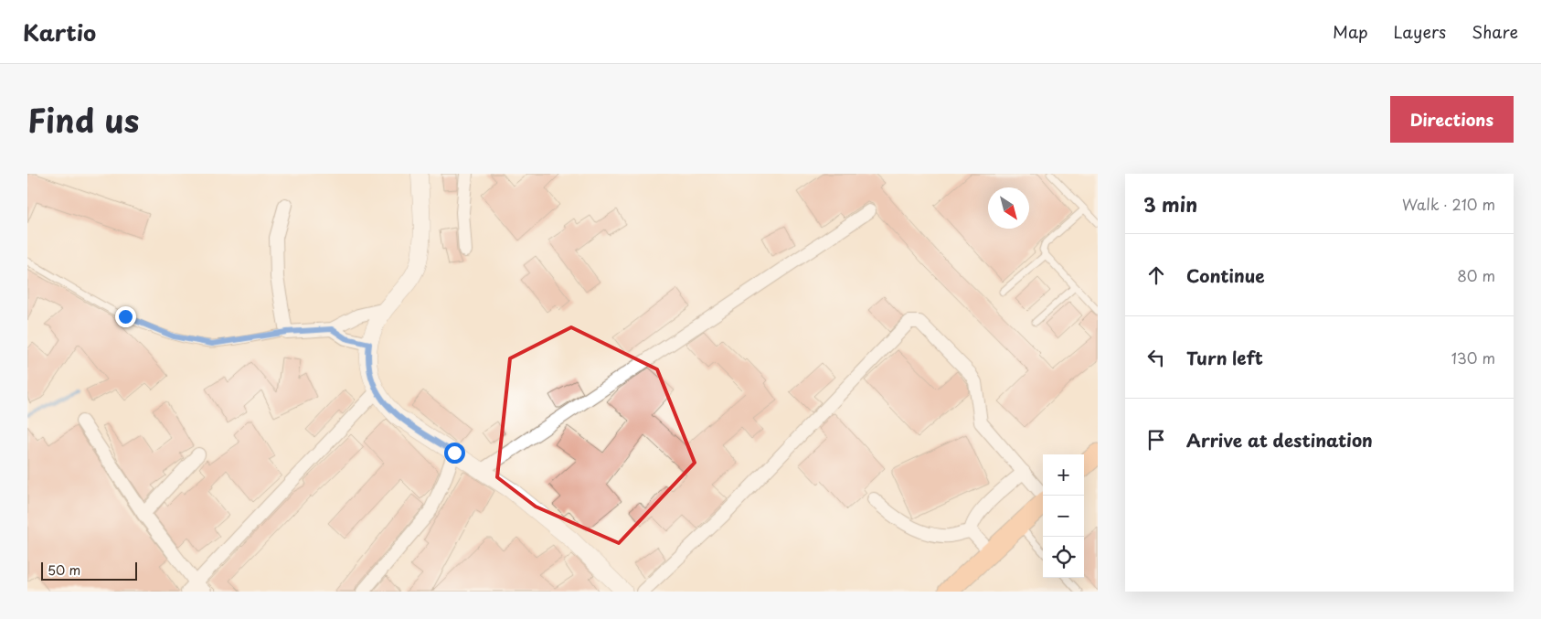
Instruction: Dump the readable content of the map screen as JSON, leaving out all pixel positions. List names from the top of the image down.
{
  "scale_bar": "50 m",
  "north": "bottom right",
  "page": {
    "header": "Kartio",
    "nav": ["Map", "Layers", "Share"],
    "title": "Find us",
    "buttons": "Directions",
    "heading": ["3 min", "Walk · 210 m"],
    "list": [
      ["Continue", "80 m"],
      ["Turn left", "130 m"],
      "Arrive at destination"
    ],
    "map_buttons": ["+", "−"],
    "scale": "50 m"
  }
}
